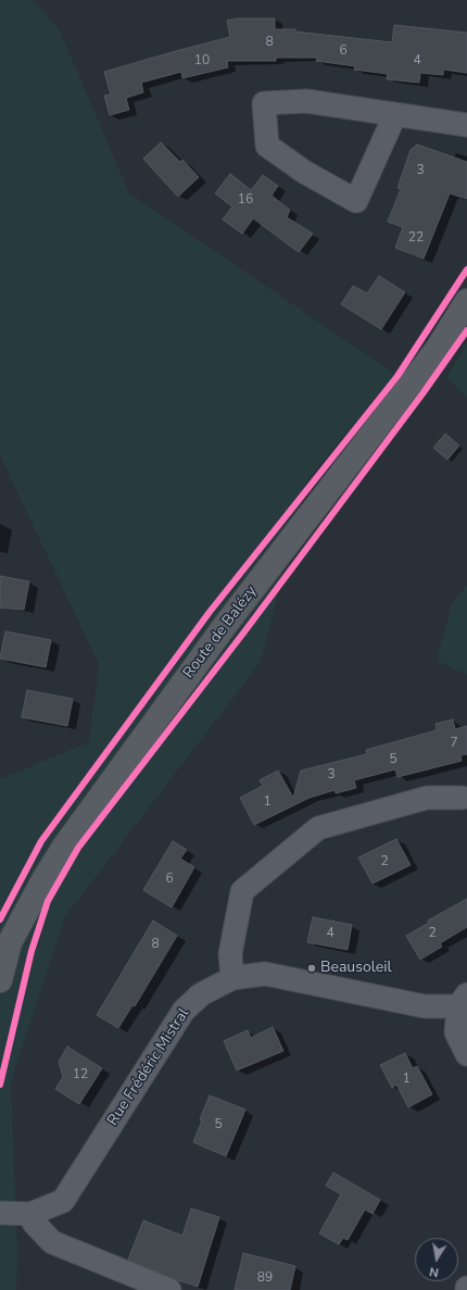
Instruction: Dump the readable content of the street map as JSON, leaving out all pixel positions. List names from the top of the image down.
{
  "streets": {
    "main road": ["Route de Balézy"],
    "street": ["Rue Frédéric Mistral"]
  },
  "places": ["Beausoleil"],
  "house_numbers": [
    "8",
    "6",
    "10",
    "4",
    "3",
    "16",
    "22",
    "7",
    "5",
    "3",
    "1",
    "2",
    "6",
    "4",
    "2",
    "8",
    "12",
    "1",
    "5",
    "89"
  ],
  "north": "bottom"
}
